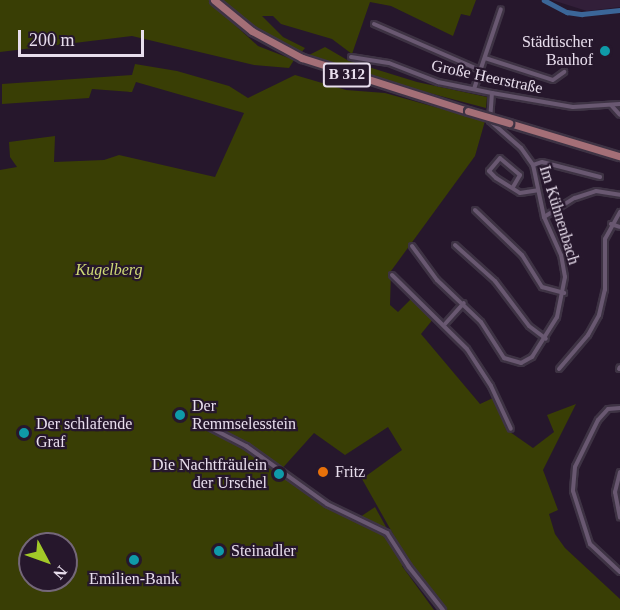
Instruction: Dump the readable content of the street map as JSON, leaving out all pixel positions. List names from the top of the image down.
{
  "streets": {
    "main road": ["B 312"],
    "street": ["Große Heerstraße", "Im Kühnenbach"]
  },
  "crossings": [
    ["Große Heerstraße", "Im Kühnenbach"]
  ],
  "parks": ["Kugelberg"],
  "places": [
    "Städtischer Bauhof",
    "Der Remmselesstein",
    "Der schlafende Graf",
    "Fritz",
    "Die Nachtfräulein der Urschel",
    "Steinadler",
    "Emilien-Bank"
  ],
  "scale_bar": "200 m",
  "north": "bottom right"
}
